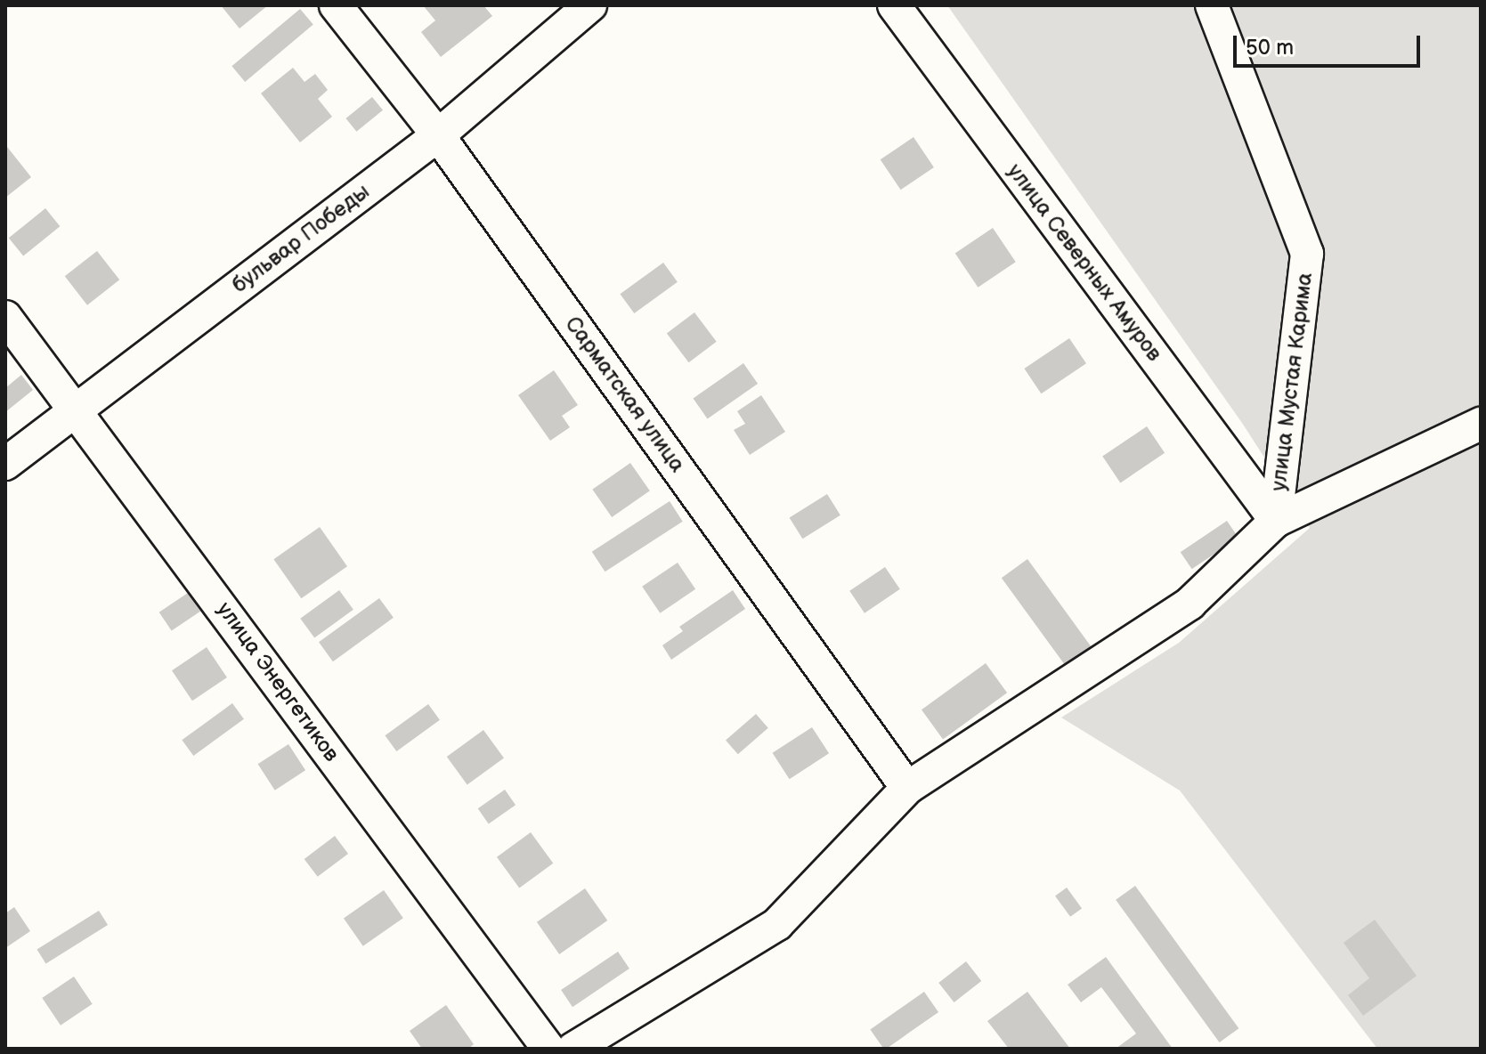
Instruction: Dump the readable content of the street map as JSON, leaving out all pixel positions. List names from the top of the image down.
{
  "streets": {
    "street": [
      "бульвар Победы",
      "улица Северных Амуров",
      "улица Мустая Карима",
      "Сарматская улица",
      "улица Энергетиков"
    ]
  },
  "crossings": [
    ["бульвар Победы", "Сарматская улица"],
    ["бульвар Победы", "улица Энергетиков"],
    ["улица Северных Амуров", "улица Мустая Карима"]
  ],
  "scale_bar": "50 m"
}
